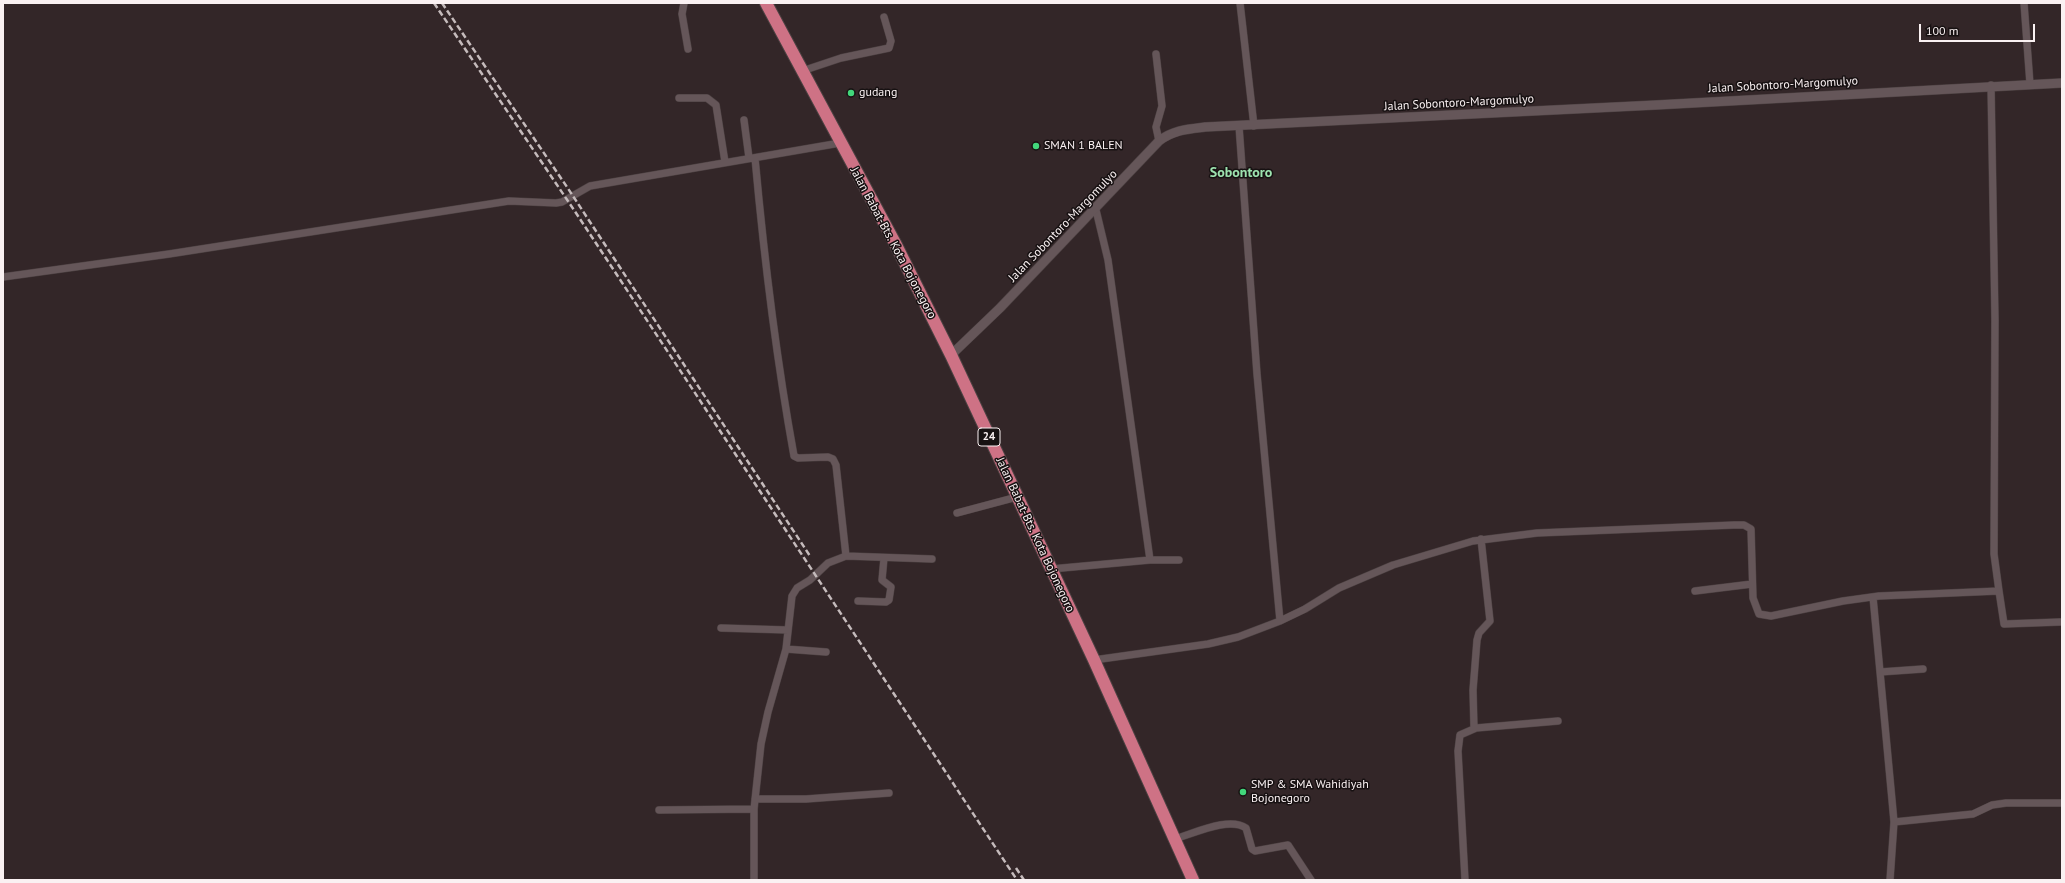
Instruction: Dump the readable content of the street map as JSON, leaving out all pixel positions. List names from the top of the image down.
{
  "streets": {
    "highway": ["Jalan Babat-Bts. Kota Bojonegoro", "24"],
    "street": ["Jalan Sobontoro-Margomulyo"]
  },
  "crossings": [
    ["Jalan Sobontoro-Margomulyo", "Jalan Babat-Bts. Kota Bojonegoro"]
  ],
  "districts": ["Sobontoro"],
  "places": ["gudang", "SMAN 1 BALEN", "SMP & SMA Wahidiyah Bojonegoro"],
  "scale_bar": "100 m"
}
